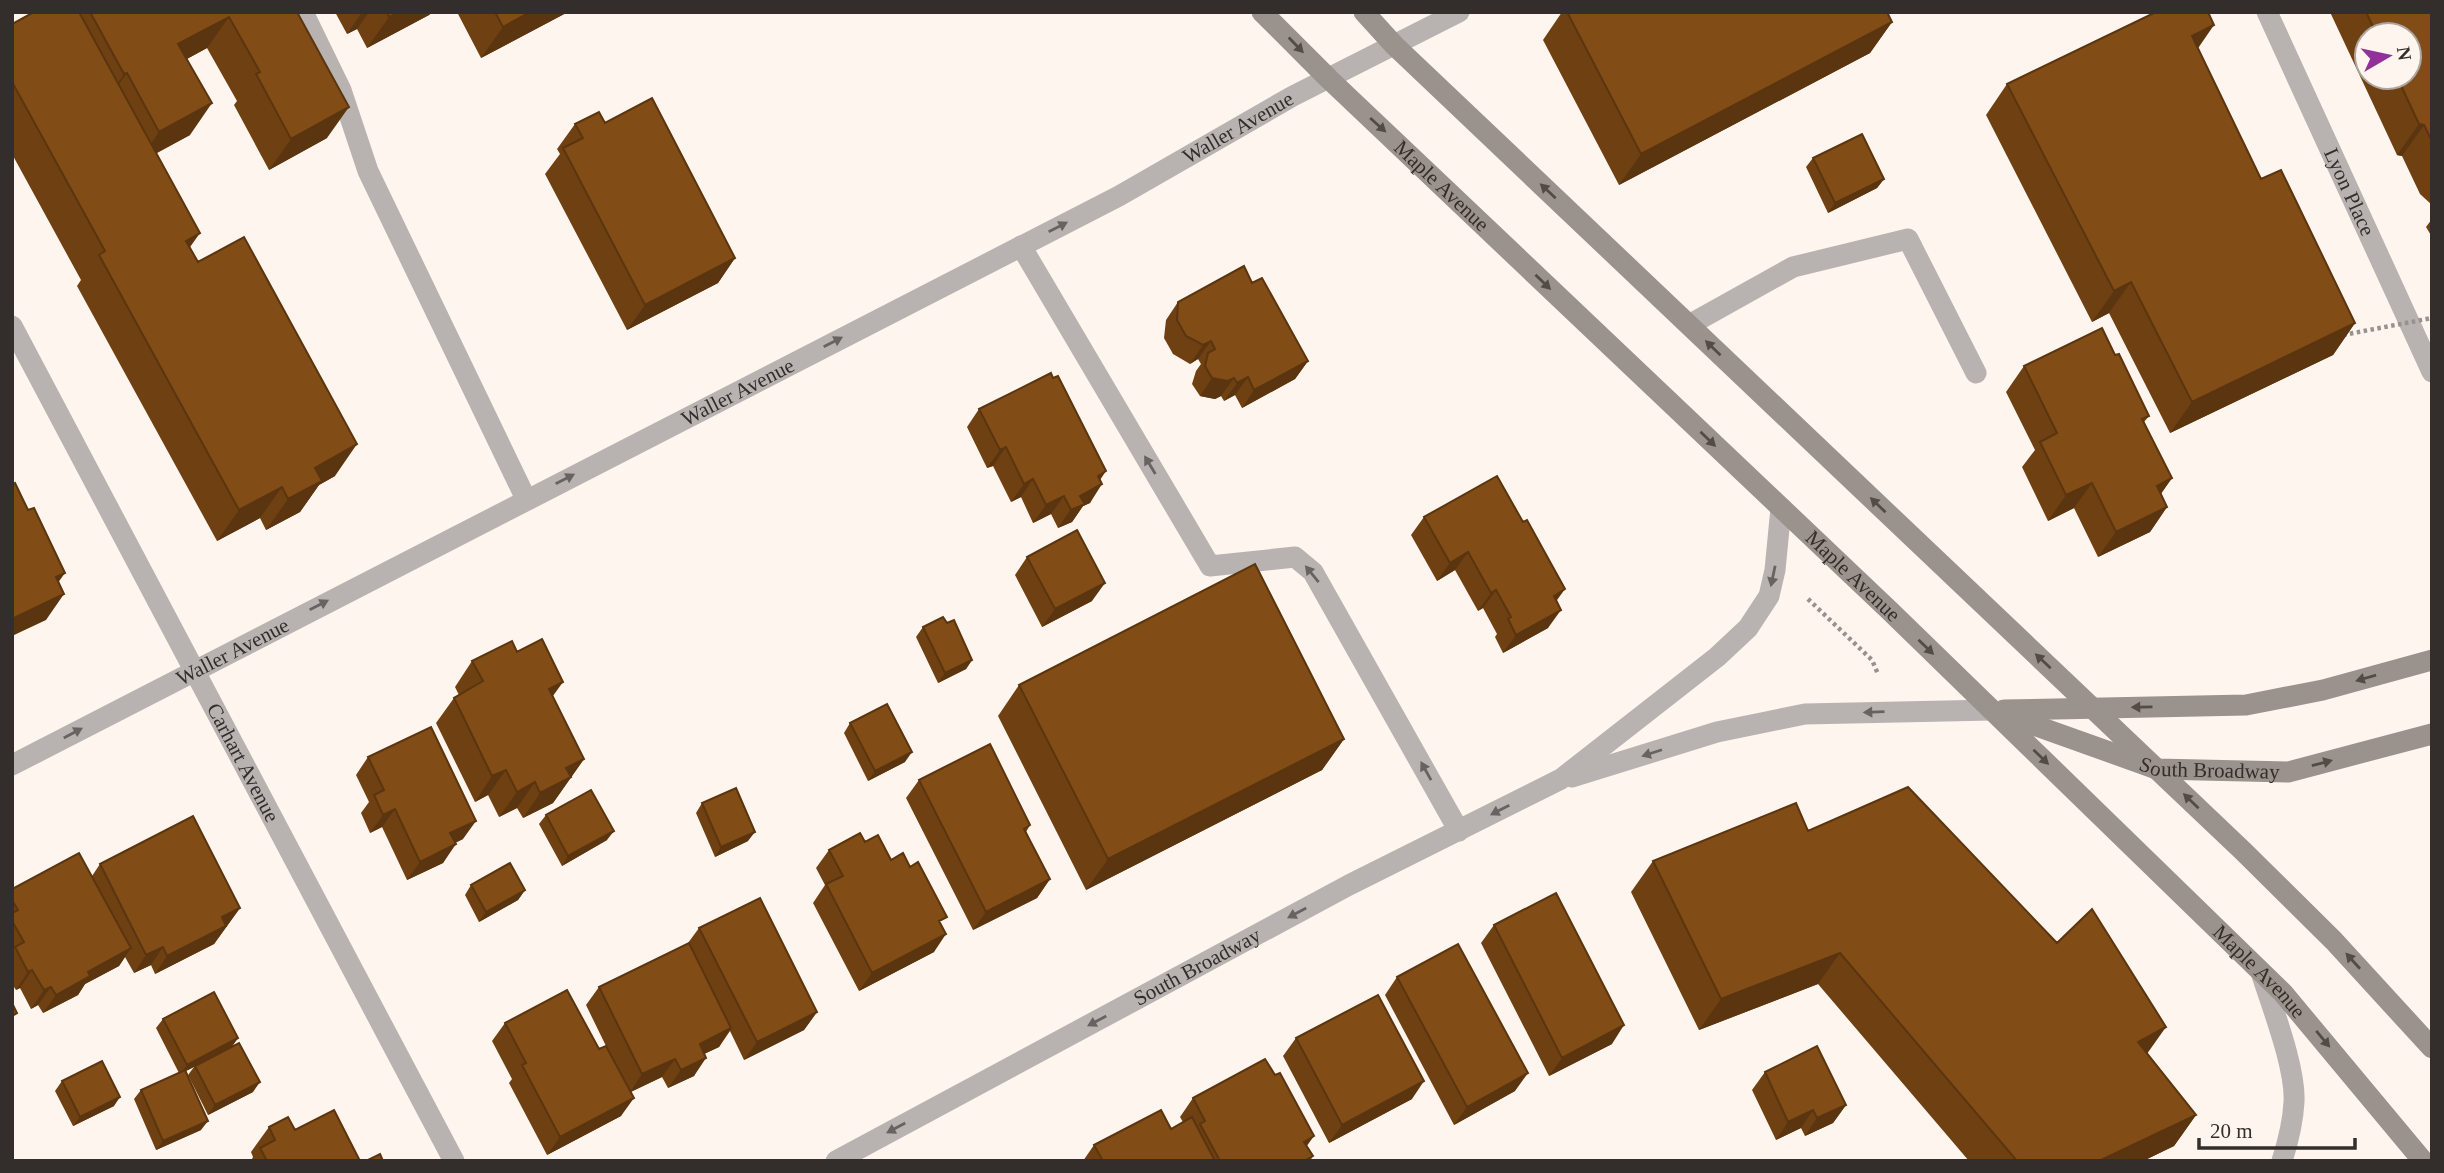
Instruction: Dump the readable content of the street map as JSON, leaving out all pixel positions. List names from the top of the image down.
{
  "streets": {
    "main road": ["Maple Avenue", "South Broadway"],
    "street": ["Waller Avenue", "Lyon Place", "Carhart Avenue"]
  },
  "crossings": [
    ["Waller Avenue", "Maple Avenue"],
    ["Waller Avenue", "Carhart Avenue"],
    ["Maple Avenue", "South Broadway"]
  ],
  "one_way": ["Waller Avenue"],
  "scale_bar": "20 m",
  "north": "right"
}
